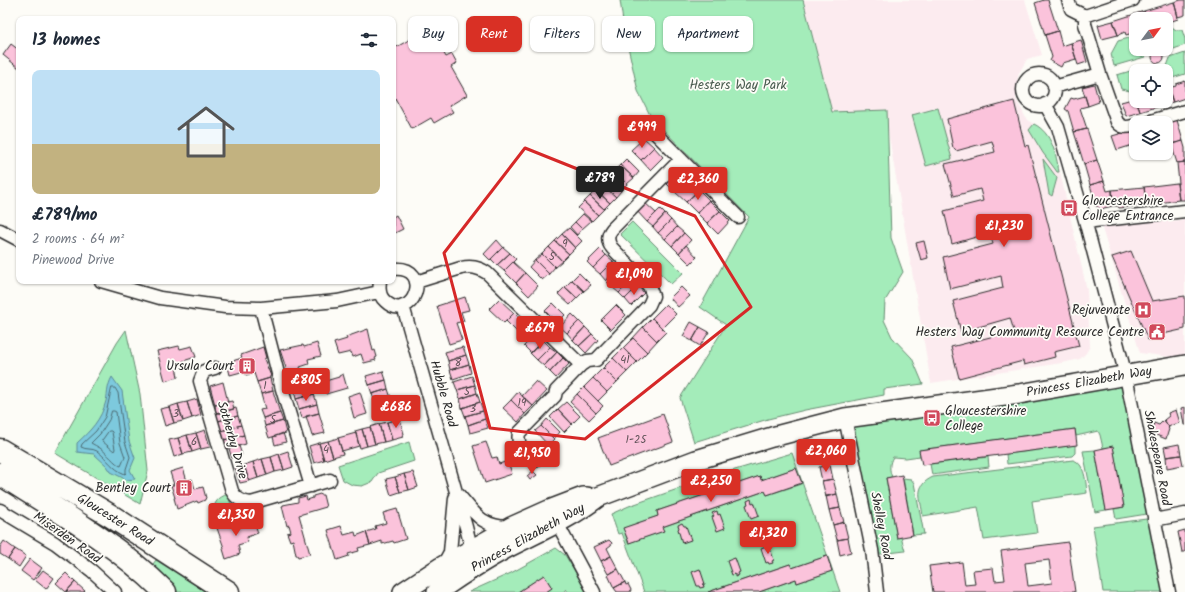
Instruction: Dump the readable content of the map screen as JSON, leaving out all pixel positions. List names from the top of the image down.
{
  "streets": {
    "highway": ["Gloucester Road"],
    "main road": ["Princess Elizabeth Way"],
    "street": [
      "Hubble Road",
      "Sotherby Drive",
      "Shakespeare Road",
      "Shelley Road",
      "Miserden Road"
    ]
  },
  "crossings": [
    ["Princess Elizabeth Way", "Hubble Road"],
    ["Princess Elizabeth Way", "Shakespeare Road"],
    ["Princess Elizabeth Way", "Shelley Road"]
  ],
  "parks": ["Hesters Way Park"],
  "places": {
    "bus stop": ["Gloucestershire College Entrance", "Gloucestershire College"],
    "hospital": ["Rejuvenate"],
    "public building": ["Hesters Way Community Resource Centre"],
    "building": ["Ursula Court", "Bentley Court"]
  },
  "house_numbers": [
    "9",
    "5",
    "41",
    "8",
    "1",
    "5",
    "19",
    "3",
    "3",
    "5",
    "1-25",
    "6",
    "4"
  ],
  "north": "top right",
  "page": {
    "chip": [
      "Buy",
      "Rent",
      "Filters",
      "New",
      "Apartment"
    ],
    "heading": "13 homes",
    "list": [
      {
        "name": "£789/mo",
        "note": "2 rooms · 64 m² · Pinewood Drive"
      }
    ],
    "price": [
      "£999",
      "£789",
      "£2,360",
      "£1,230",
      "£1,090",
      "£679",
      "£805",
      "£686",
      "£2,060",
      "£1,950",
      "£2,250",
      "£1,350",
      "£1,320"
    ]
  }
}
